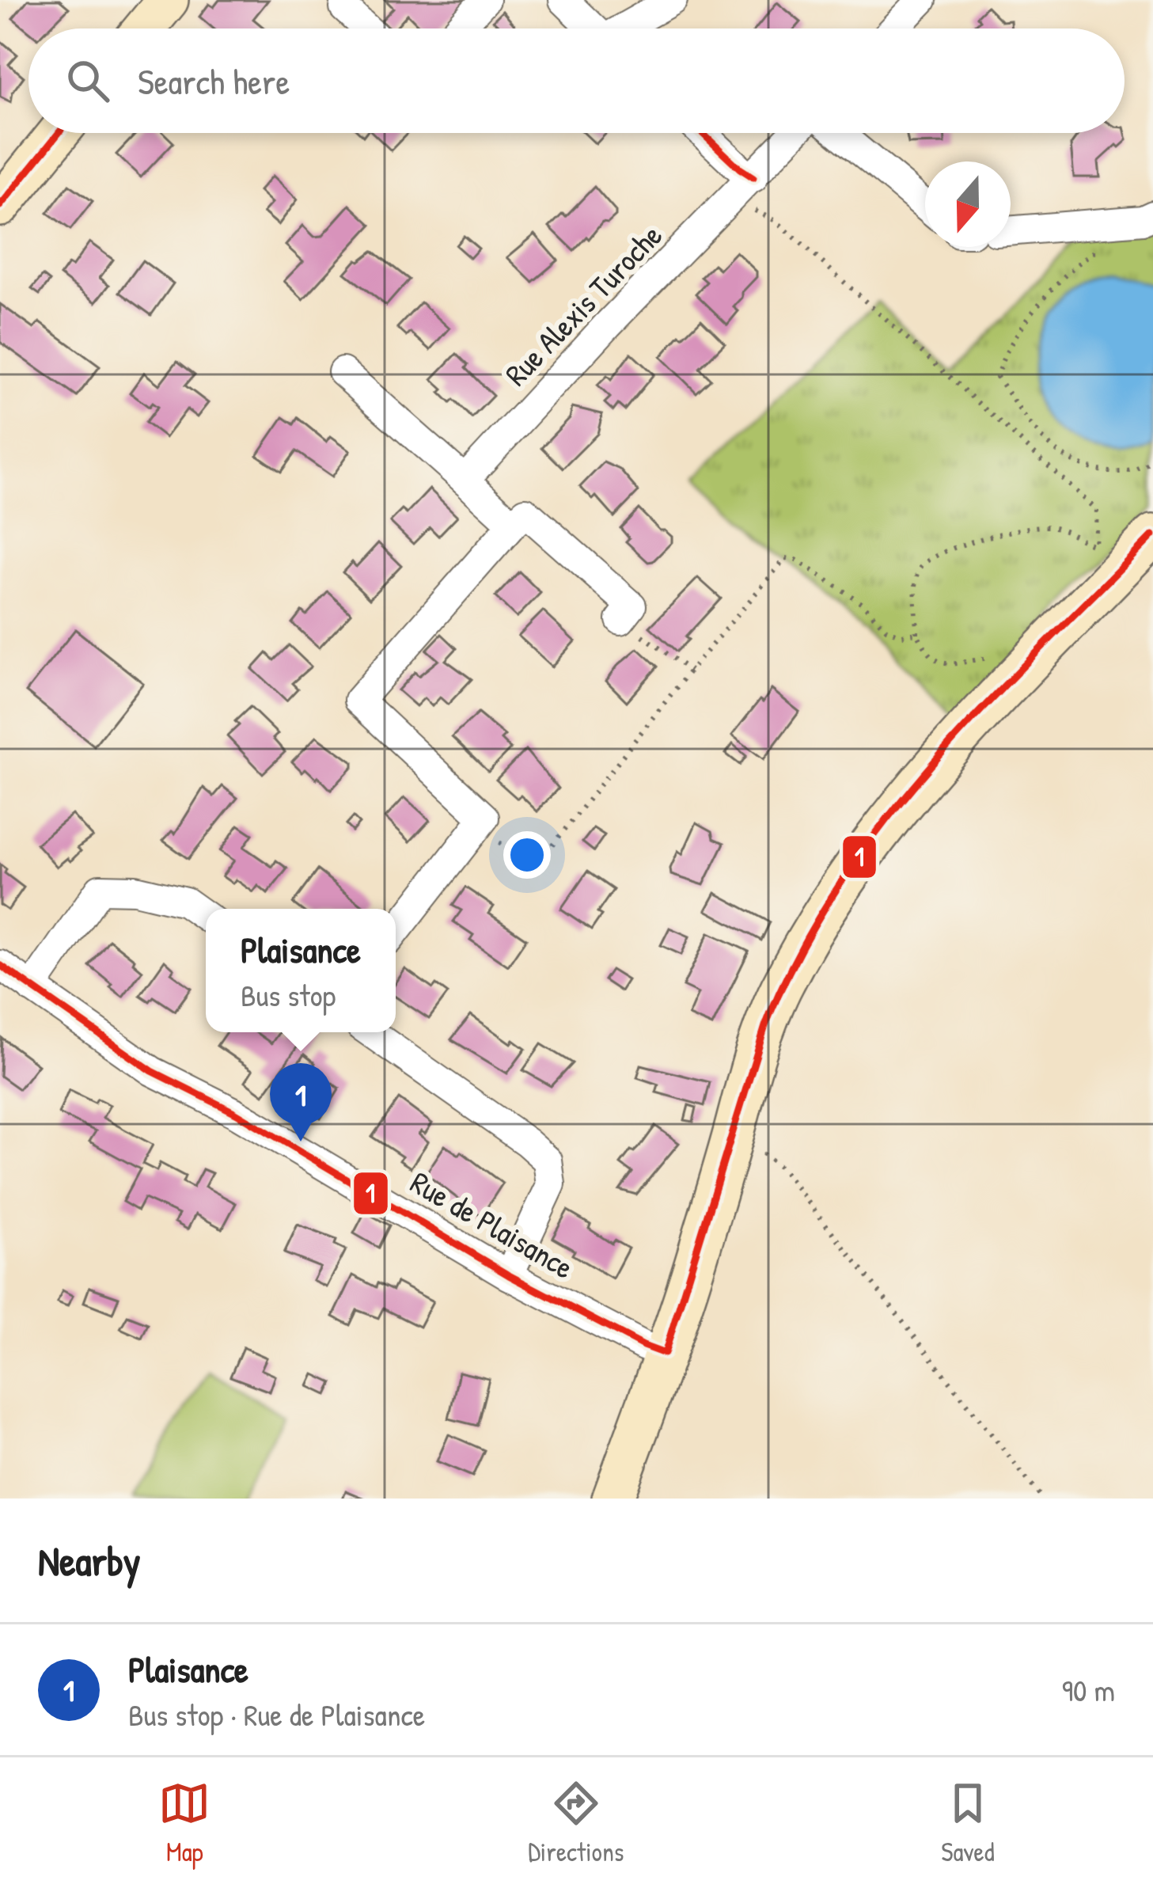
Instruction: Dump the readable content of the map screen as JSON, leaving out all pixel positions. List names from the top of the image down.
{
  "streets": {
    "street": ["Rue Alexis Turoche", "Rue de Plaisance"]
  },
  "lines": ["transit line 1"],
  "north": "bottom",
  "page": {
    "search": "Search here",
    "popup": ["Plaisance", "Bus stop"],
    "pins": "1",
    "heading": "Nearby",
    "list": [
      {
        "mark": "1",
        "name": "Plaisance",
        "note": "Bus stop · Rue de Plaisance",
        "value": "90 m"
      }
    ],
    "nav": ["Map", "Directions", "Saved"]
  }
}
